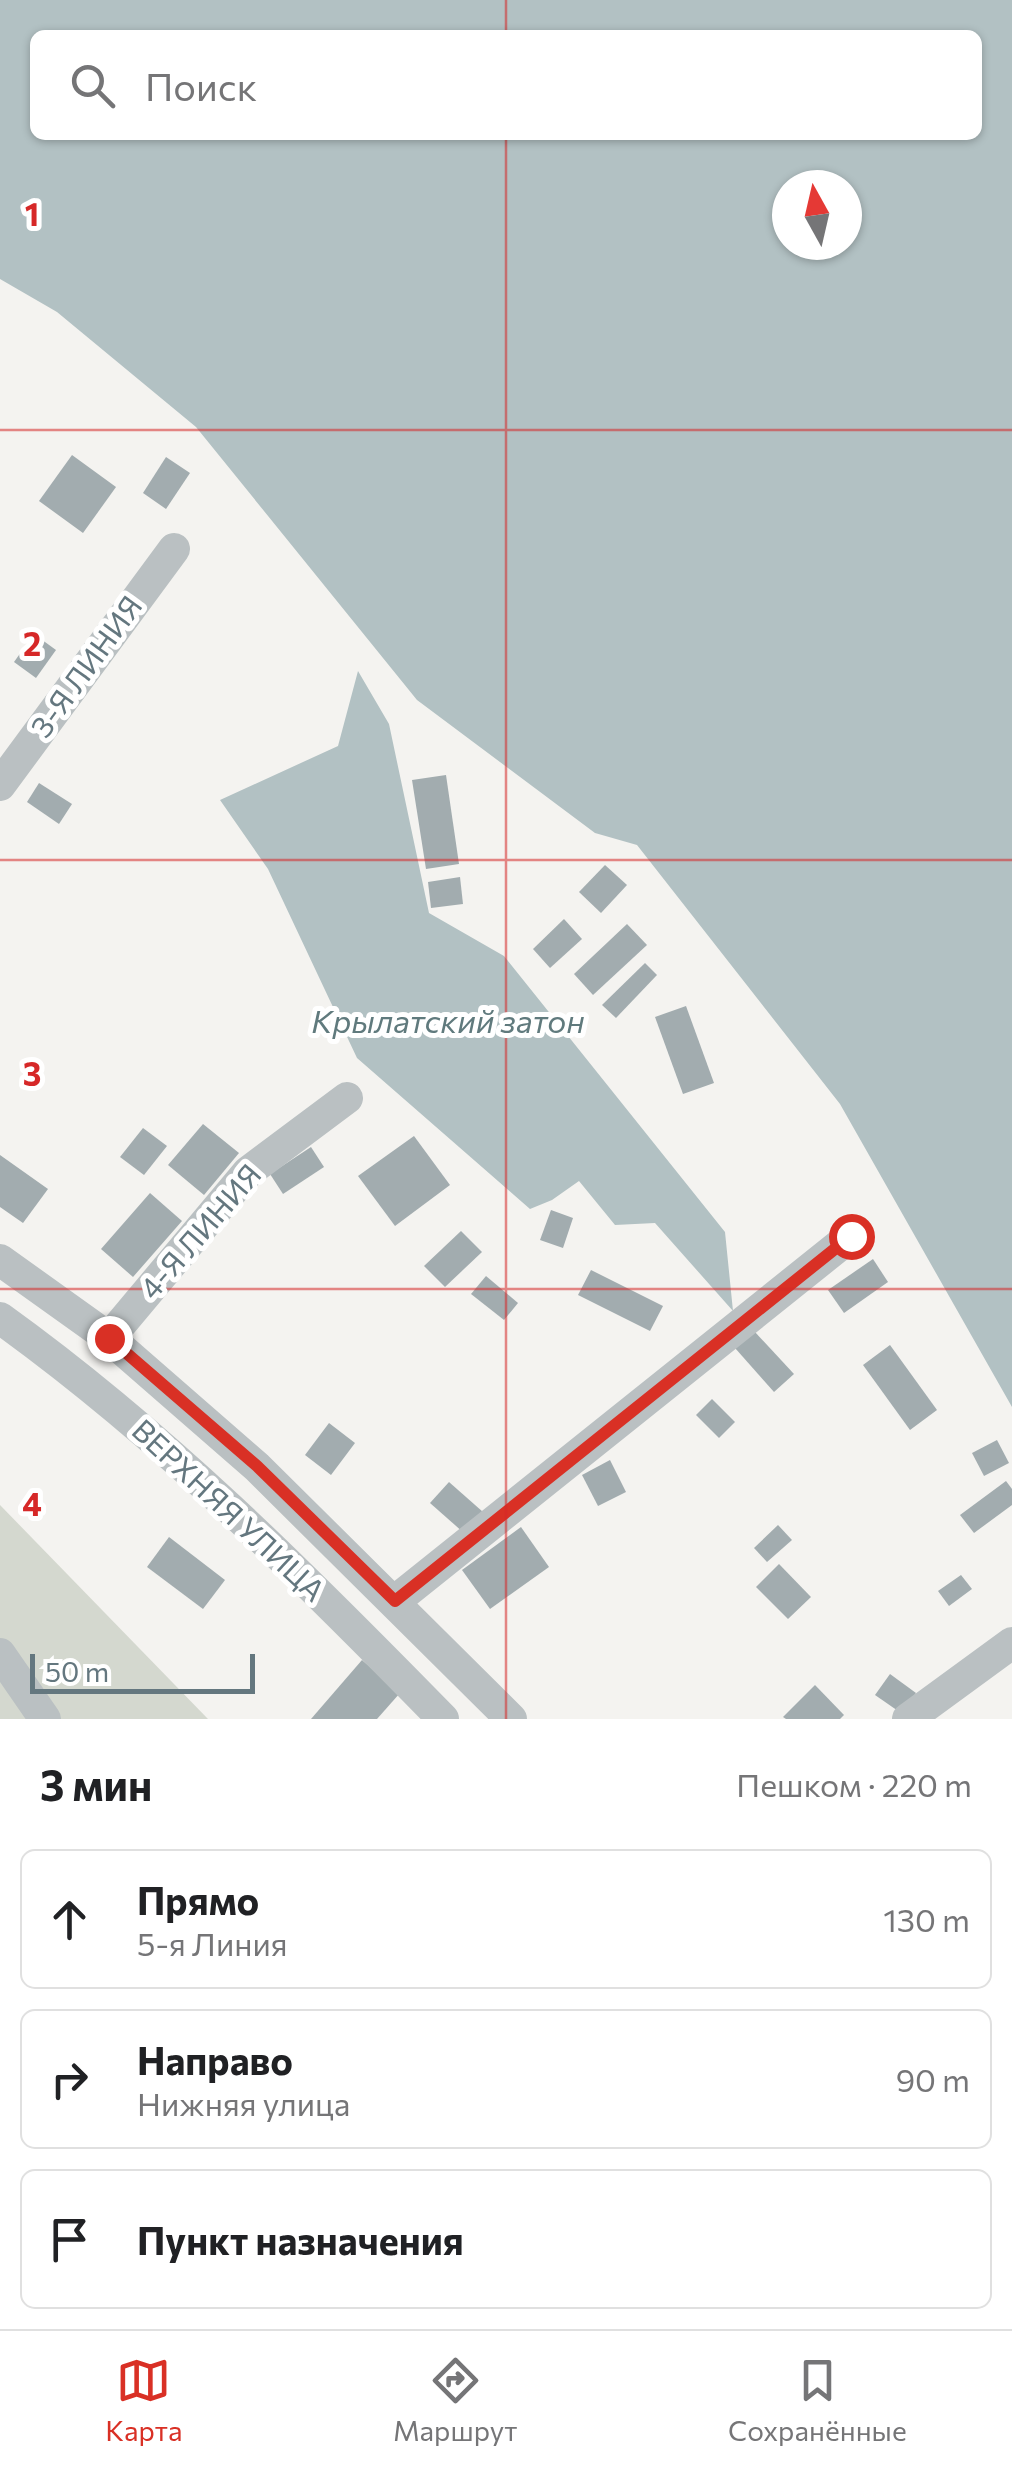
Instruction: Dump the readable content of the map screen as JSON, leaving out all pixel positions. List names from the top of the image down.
{
  "streets": {
    "street": ["3-Я ЛИНИЯ", "4-Я ЛИНИЯ", "ВЕРХНЯЯ УЛИЦА"]
  },
  "water": ["Крылатский затон"],
  "scale_bar": "50 m",
  "north": "top",
  "page": {
    "search": "Поиск",
    "scale": "50 m",
    "heading": ["3 мин", "Пешком · 220 m"],
    "list": [
      ["Прямо", "5-я Линия", "130 m"],
      ["Направо", "Нижняя улица", "90 m"],
      "Пункт назначения"
    ],
    "nav": ["Карта", "Маршрут", "Сохранённые"]
  },
  "grid": {
    "rows": [
      "1",
      "2",
      "3",
      "4"
    ]
  }
}
